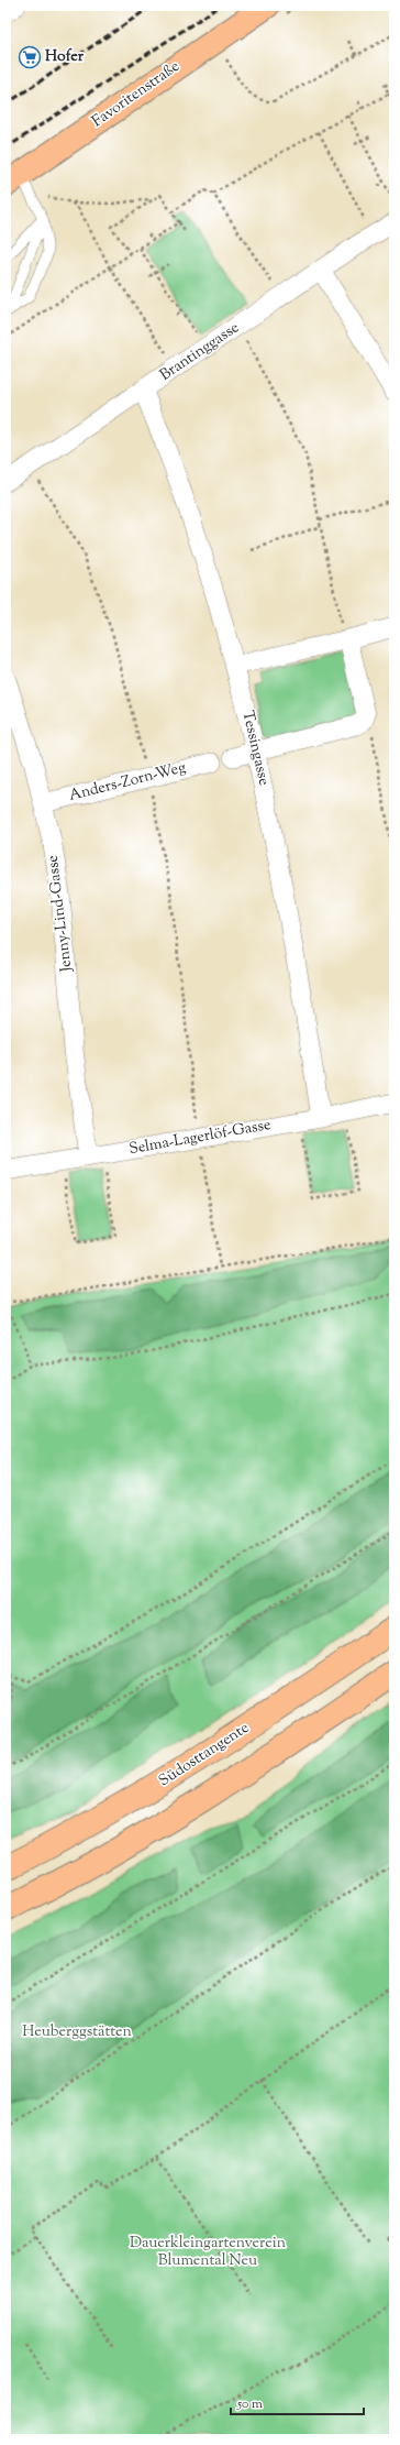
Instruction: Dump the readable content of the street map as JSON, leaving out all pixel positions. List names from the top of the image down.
{
  "streets": {
    "main road": ["Favoritenstraße", "Südosttangente"],
    "street": [
      "Brantinggasse",
      "Tessingasse",
      "Anders-Zorn-Weg",
      "Jenny-Lind-Gasse",
      "Selma-Lagerlöf-Gasse"
    ]
  },
  "crossings": [
    ["Brantinggasse", "Tessingasse"],
    ["Tessingasse", "Selma-Lagerlöf-Gasse"],
    ["Anders-Zorn-Weg", "Jenny-Lind-Gasse"],
    ["Jenny-Lind-Gasse", "Selma-Lagerlöf-Gasse"]
  ],
  "parks": ["Heuberggstätten", "Dauerkleingartenverein Blumental Neu"],
  "places": {
    "supermarket": ["Hofer"]
  },
  "scale_bar": "50 m"
}
